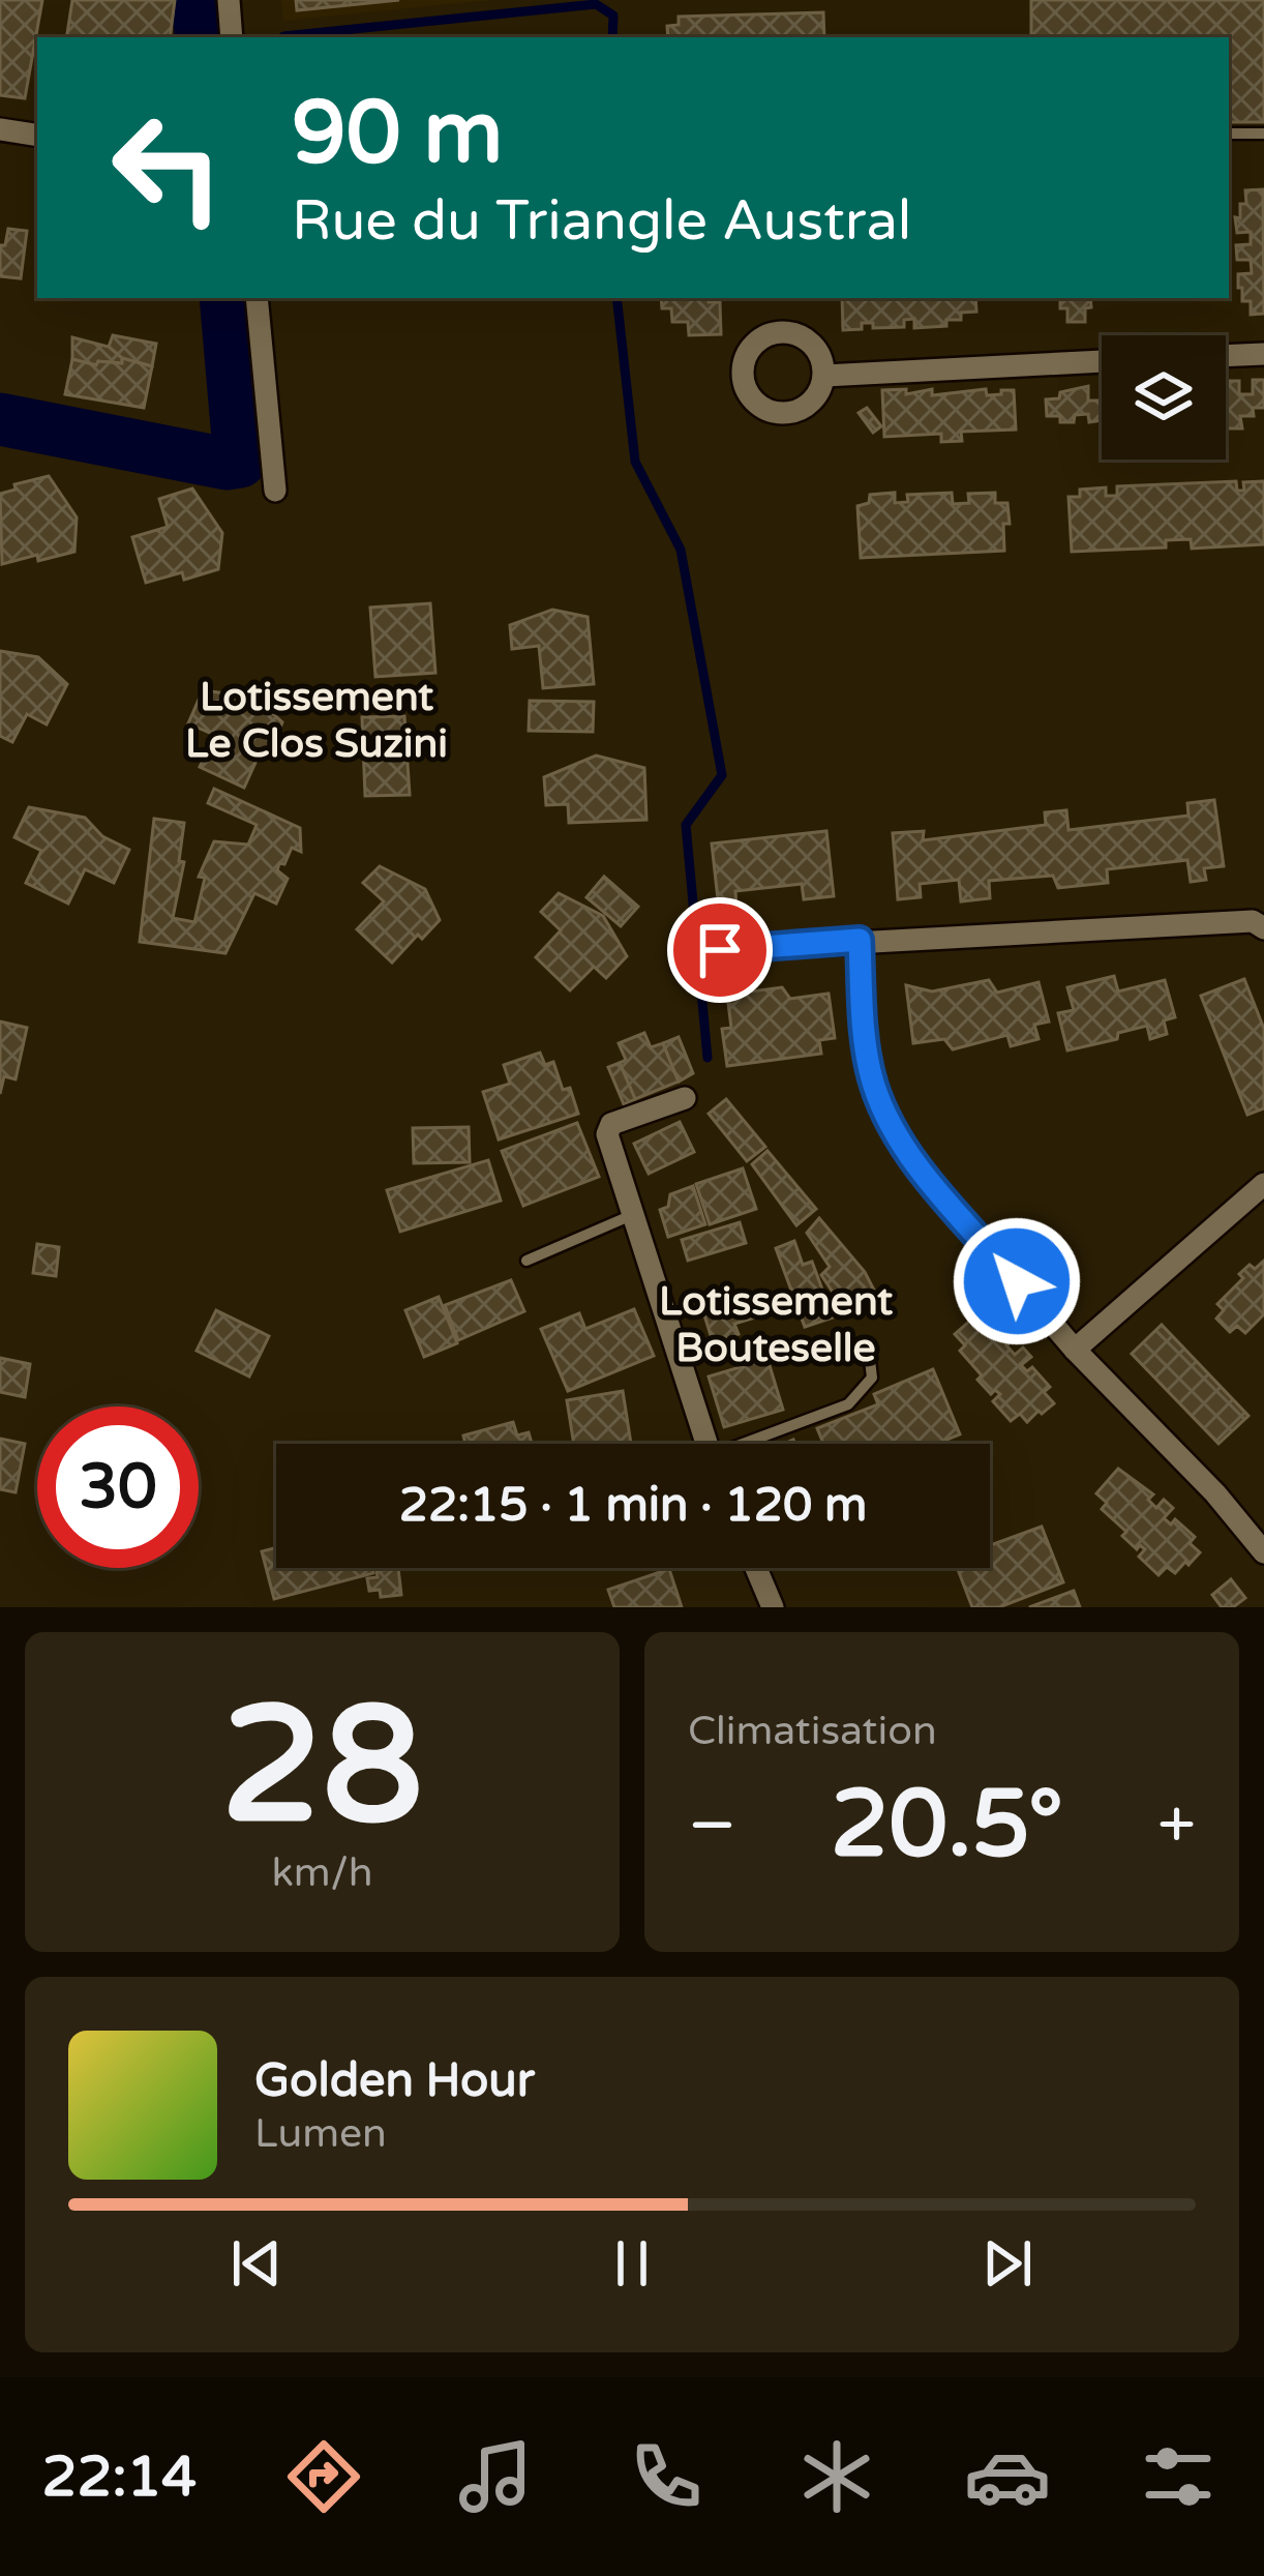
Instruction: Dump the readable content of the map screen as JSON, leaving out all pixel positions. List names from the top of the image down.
{
  "districts": ["Lotissement Le Clos Suzini", "Lotissement Bouteselle"],
  "page": {
    "turn": ["90 m", "Rue du Triangle Austral"],
    "limit": "30",
    "trip": "22:15 · 1 min · 120 m",
    "tile": [
      ["28", "km/h"],
      "Climatisation"
    ],
    "heat": ["−", "20.5°", "+"],
    "song": ["Golden Hour", "Lumen"],
    "tabs": "22:14"
  }
}
